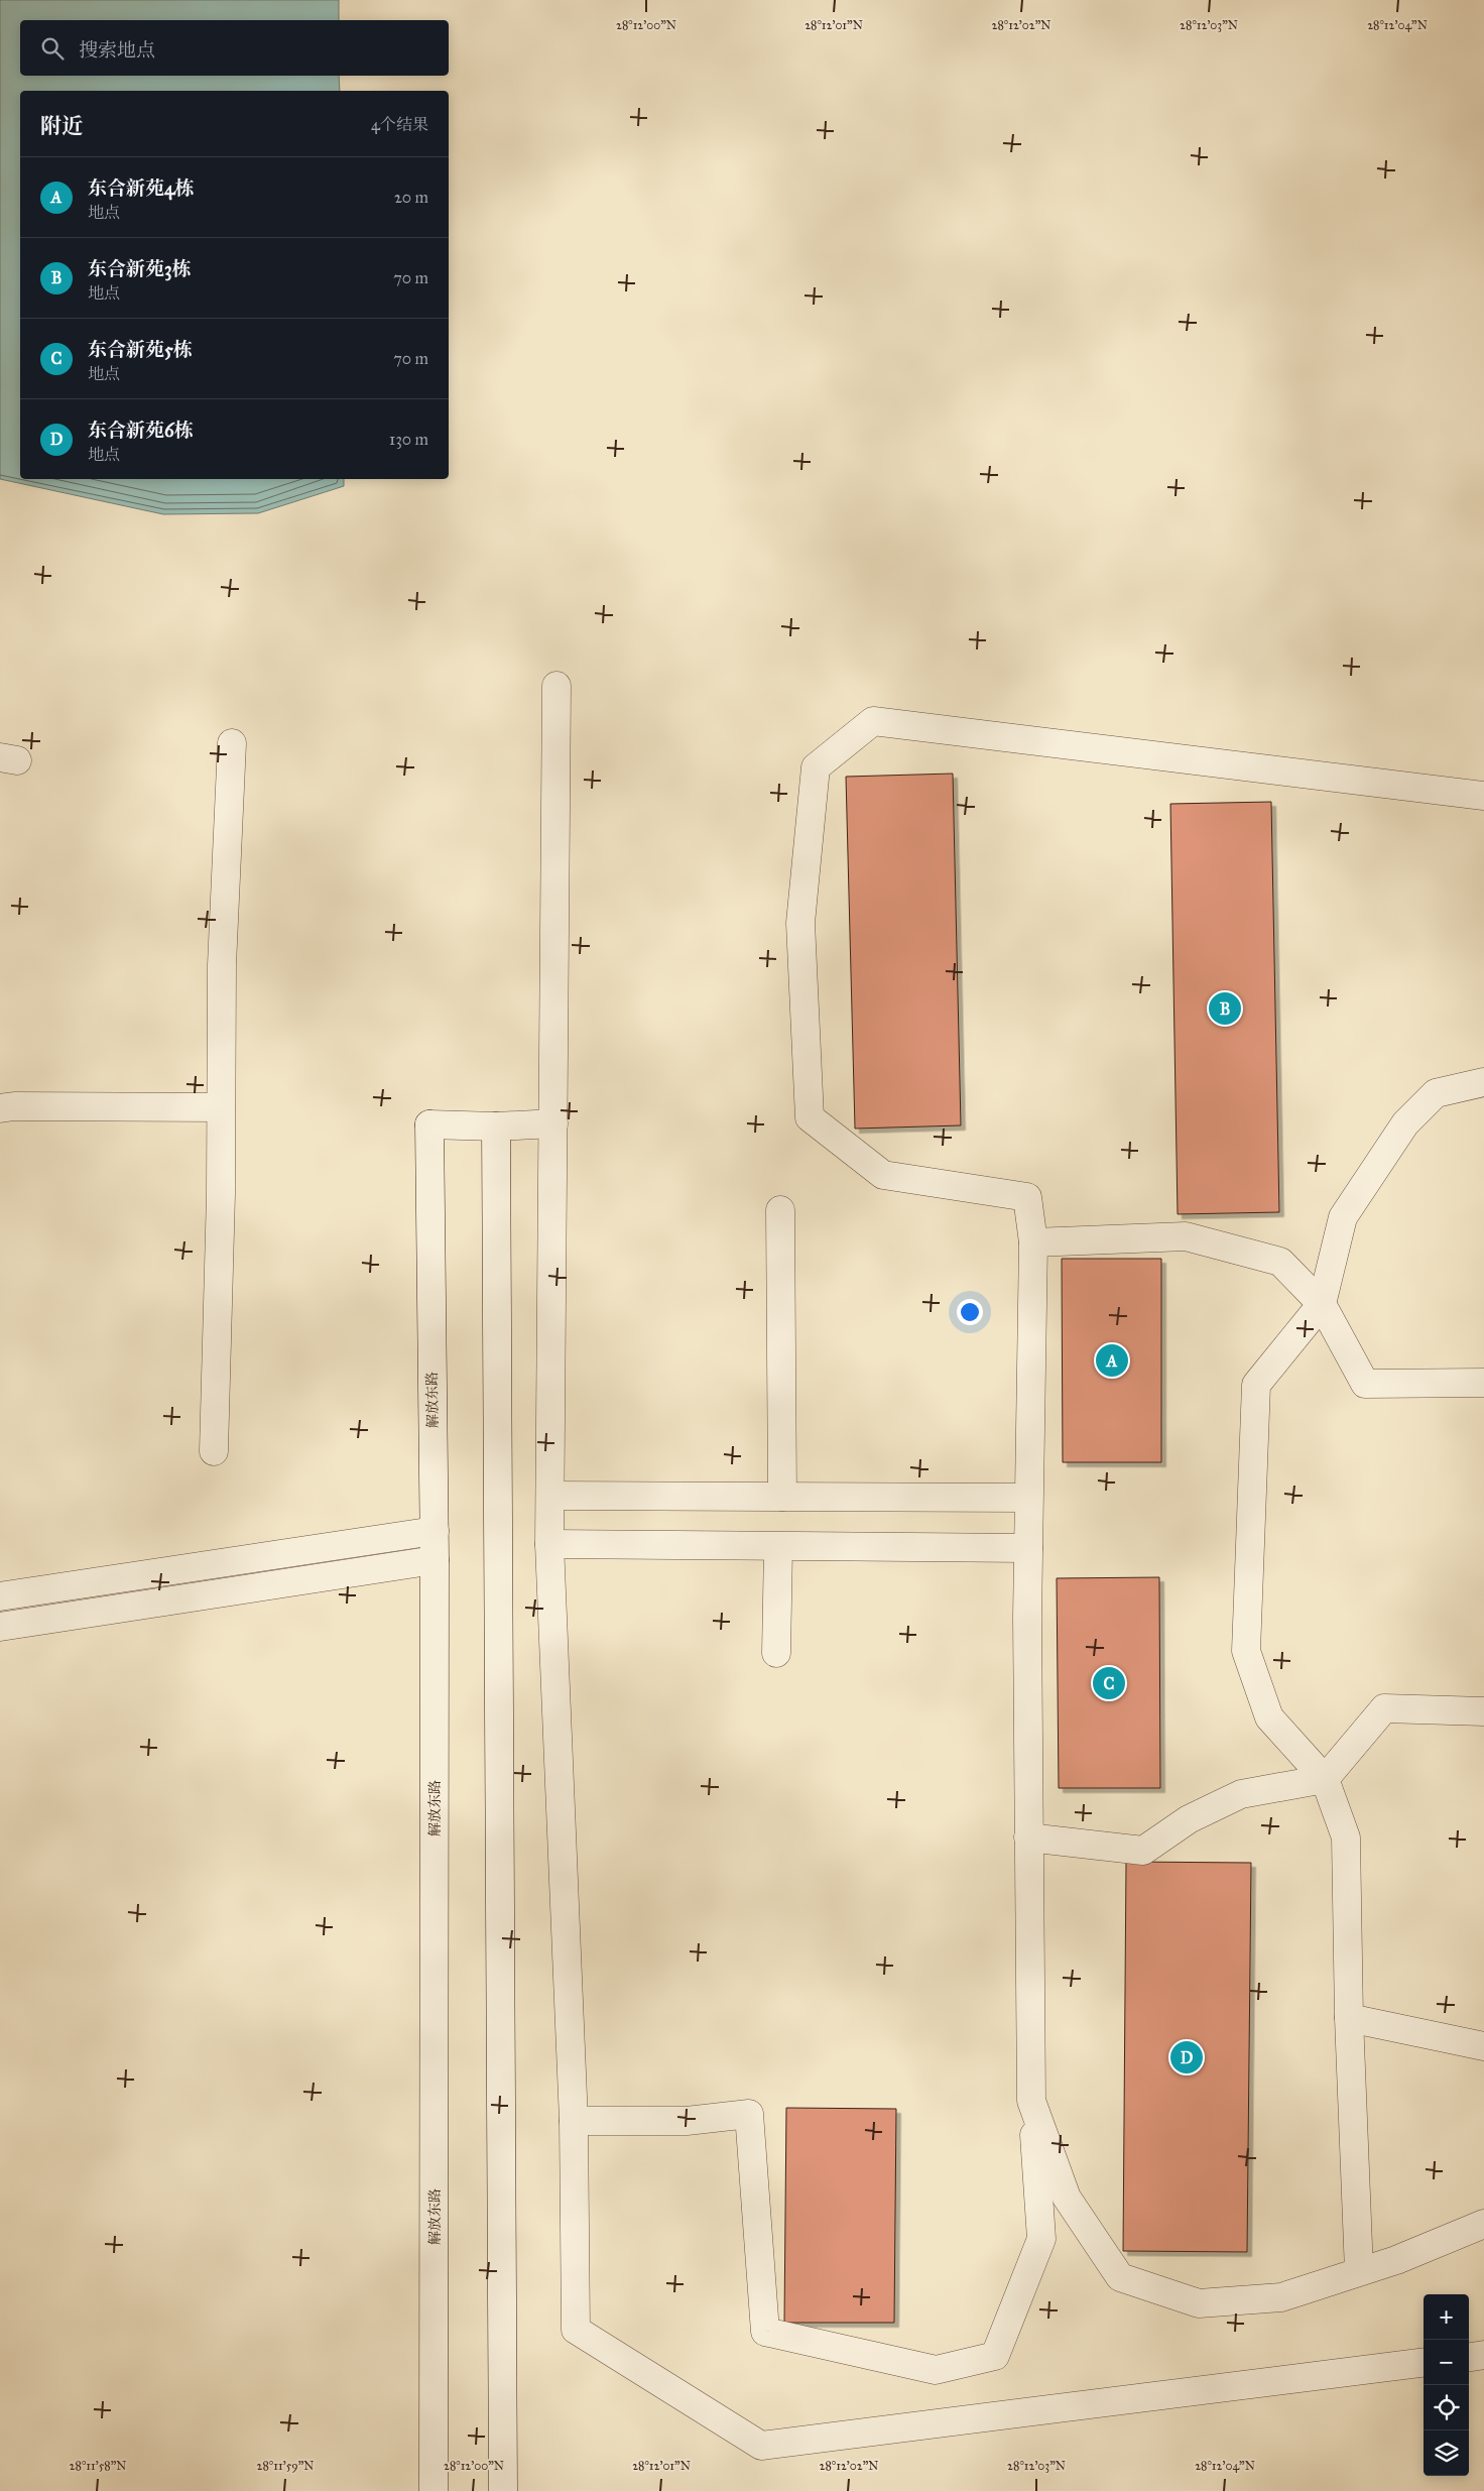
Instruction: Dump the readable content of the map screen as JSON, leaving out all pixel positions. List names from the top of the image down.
{
  "streets": {
    "street": ["解放东路"]
  },
  "page": {
    "search": "搜索地点",
    "heading": ["附近", "4个结果"],
    "list": [
      {
        "mark": "A",
        "name": "东合新苑4栋",
        "note": "地点",
        "value": "20 m"
      },
      {
        "mark": "B",
        "name": "东合新苑3栋",
        "note": "地点",
        "value": "70 m"
      },
      {
        "mark": "C",
        "name": "东合新苑5栋",
        "note": "地点",
        "value": "70 m"
      },
      {
        "mark": "D",
        "name": "东合新苑6栋",
        "note": "地点",
        "value": "130 m"
      }
    ],
    "pins": [
      "B",
      "A",
      "C",
      "D"
    ],
    "map_buttons": ["+", "−"]
  },
  "coordinates": [
    "28°12'00\"N",
    "28°12'01\"N",
    "28°12'02\"N",
    "28°12'03\"N",
    "28°12'04\"N",
    "28°11'58\"N",
    "28°11'59\"N"
  ]
}
